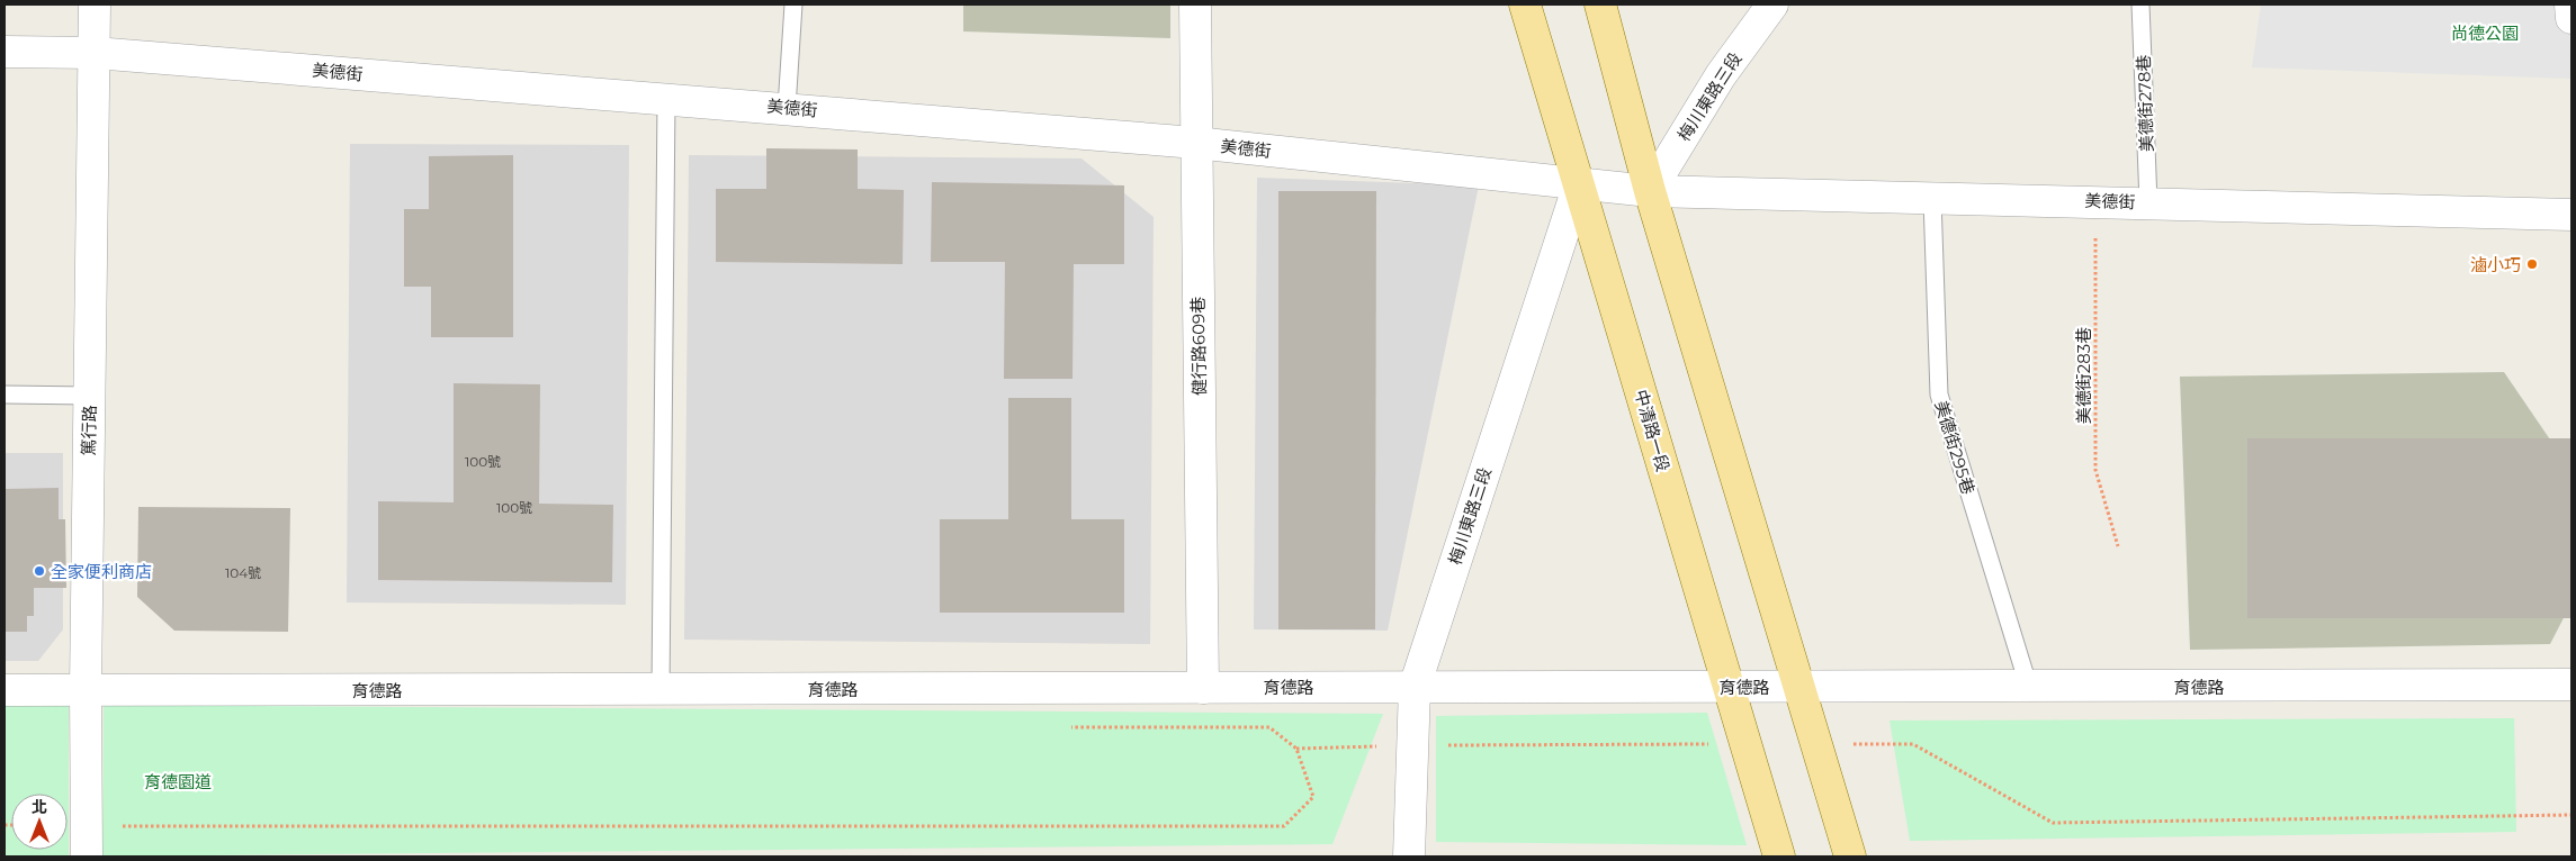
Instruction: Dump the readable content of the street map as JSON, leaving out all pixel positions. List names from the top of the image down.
{
  "streets": {
    "main road": ["中清路一段"],
    "street": [
      "美德街",
      "梅川東路三段",
      "健行路609巷",
      "篤行路",
      "育德路"
    ],
    "lane": ["美德街278巷", "美德街295巷"],
    "path": ["美德街283巷"]
  },
  "crossings": [
    ["美德街", "梅川東路三段"],
    ["美德街", "美德街278巷"],
    ["美德街", "健行路609巷"],
    ["美德街", "美德街283巷"],
    ["美德街", "篤行路"],
    ["美德街", "中清路一段"],
    ["美德街", "美德街295巷"],
    ["梅川東路三段", "中清路一段"],
    ["梅川東路三段", "育德路"],
    ["健行路609巷", "育德路"],
    ["篤行路", "育德路"],
    ["中清路一段", "育德路"],
    ["美德街295巷", "育德路"]
  ],
  "parks": ["尚德公園", "育德園道"],
  "places": ["滷小巧", "全家便利商店"],
  "house_numbers": ["100號", "100號", "104號"],
  "north": "top"
}
